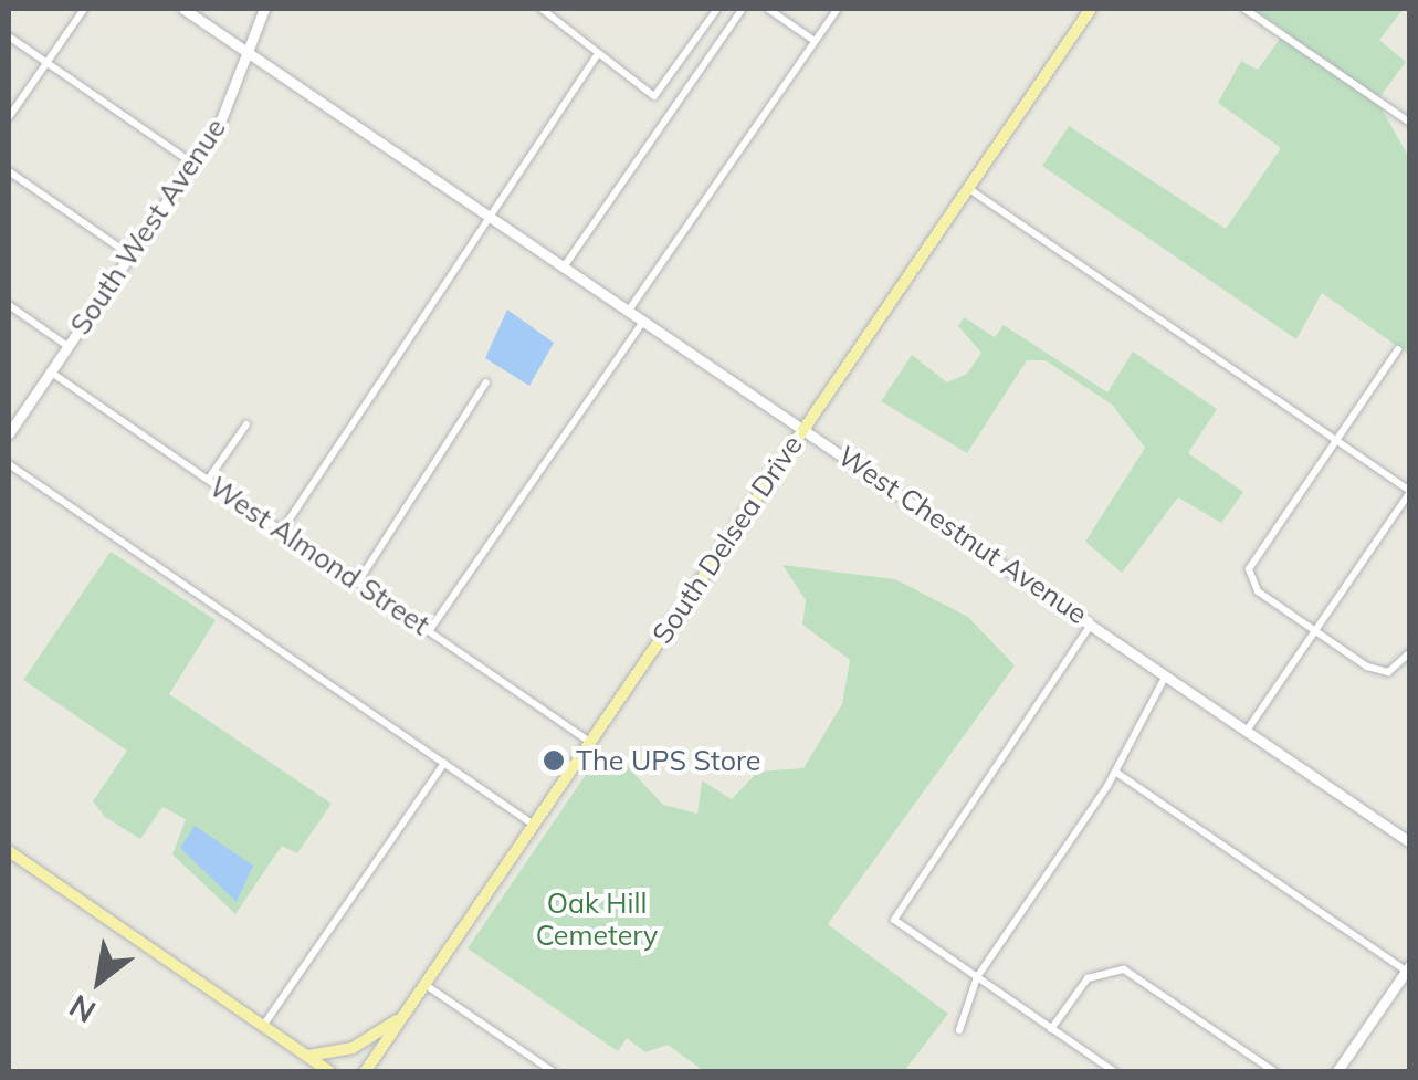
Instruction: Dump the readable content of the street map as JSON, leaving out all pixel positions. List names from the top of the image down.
{
  "streets": {
    "main road": ["South Delsea Drive"],
    "street": ["South West Avenue", "West Chestnut Avenue", "West Almond Street"]
  },
  "crossings": [
    ["South West Avenue", "West Chestnut Avenue"],
    ["South West Avenue", "West Almond Street"],
    ["West Chestnut Avenue", "South Delsea Drive"],
    ["South Delsea Drive", "West Almond Street"]
  ],
  "parks": ["Oak Hill Cemetery"],
  "places": ["The UPS Store"],
  "north": "bottom left"
}
